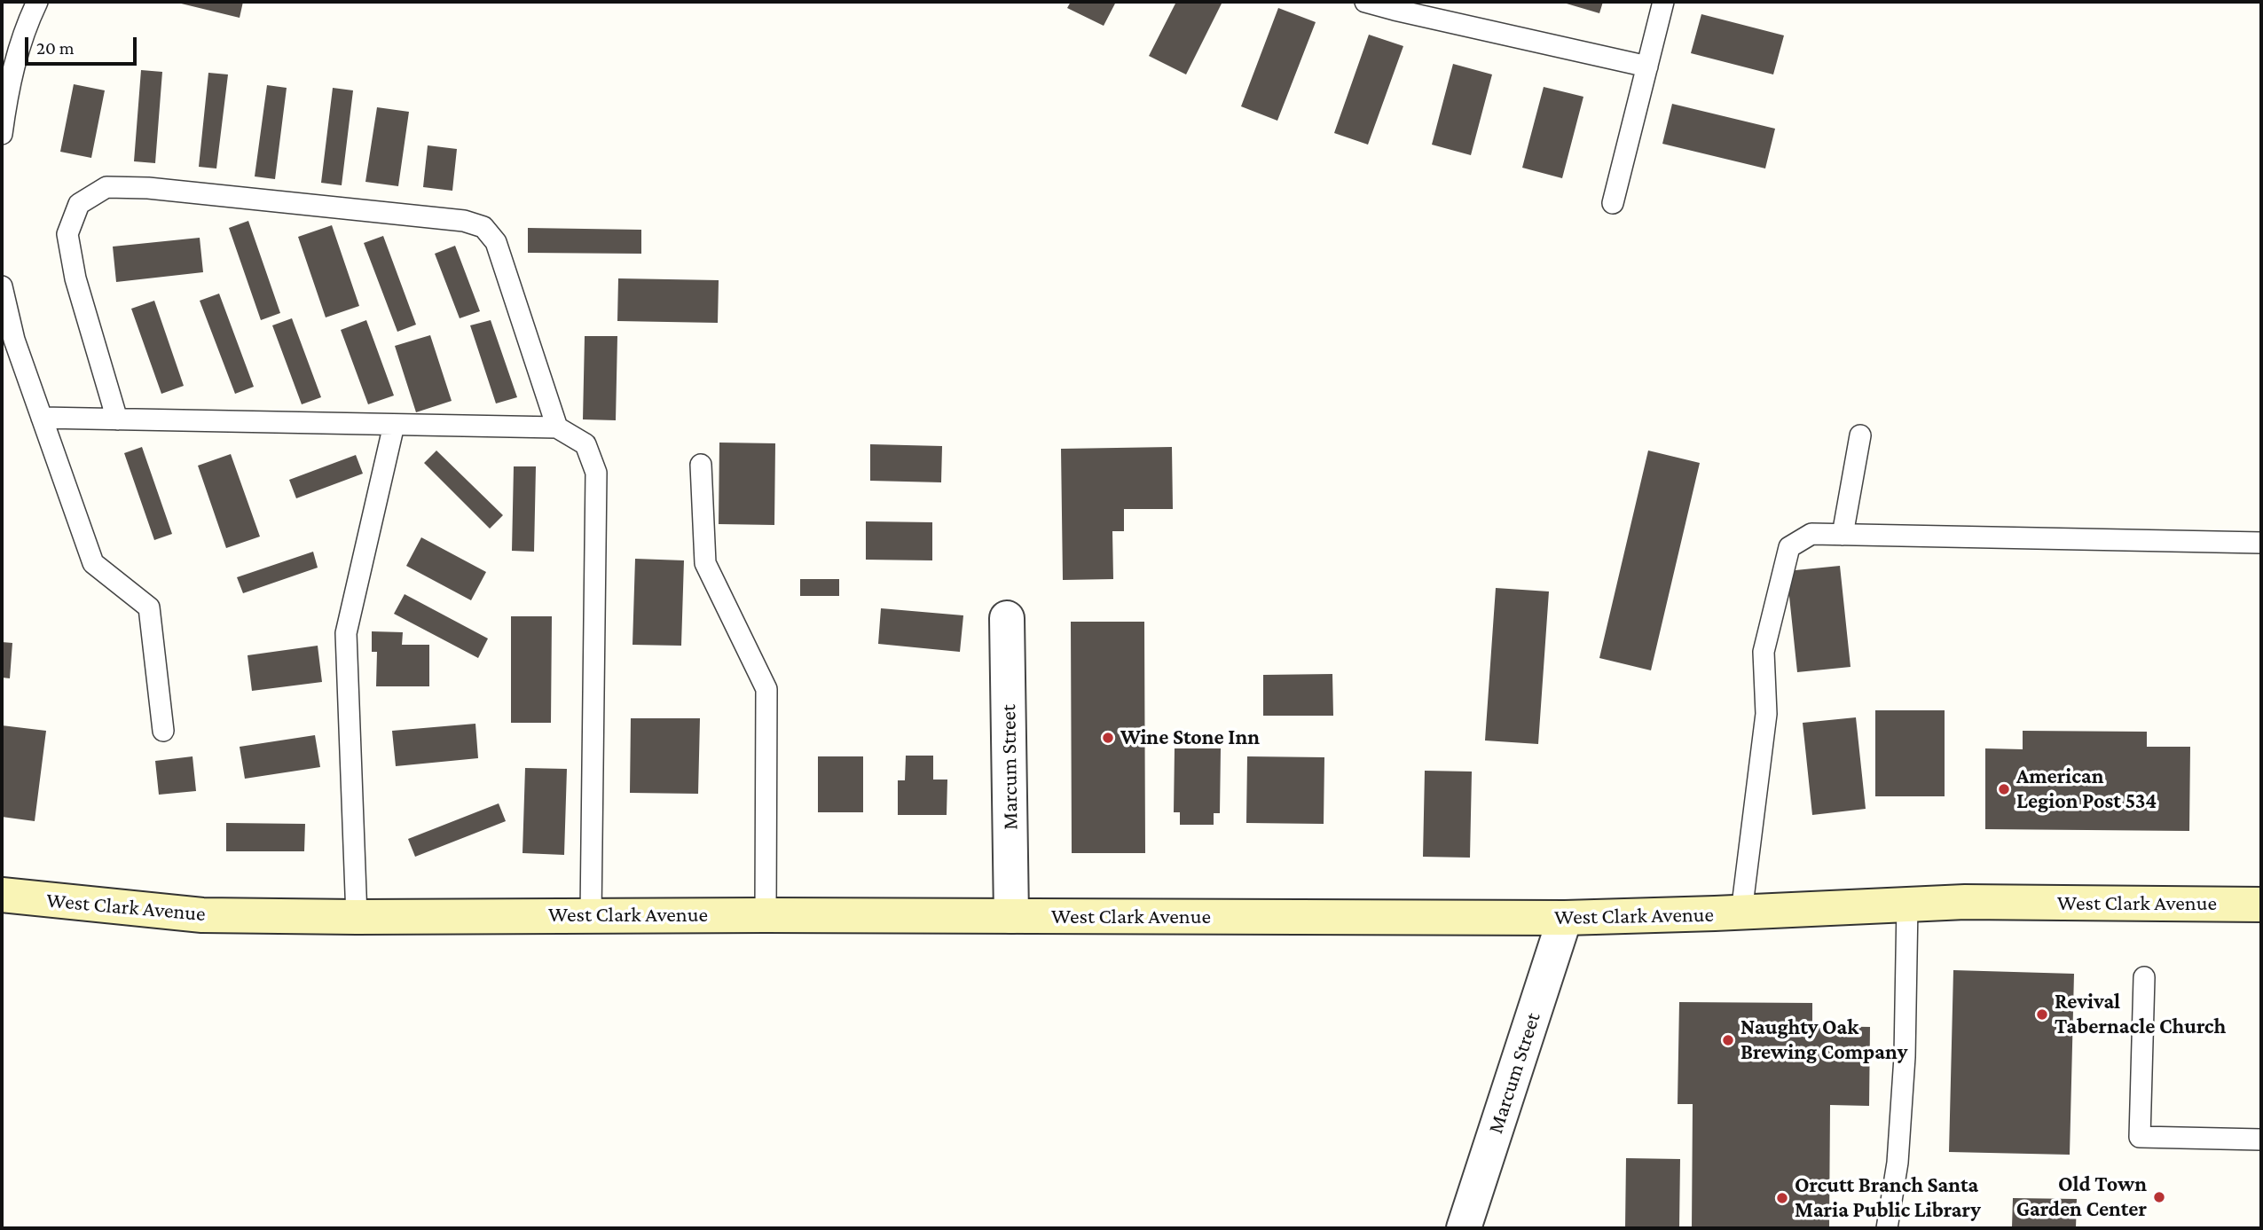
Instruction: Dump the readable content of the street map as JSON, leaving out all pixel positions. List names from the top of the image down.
{
  "streets": {
    "main road": ["West Clark Avenue"],
    "street": ["Marcum Street"]
  },
  "crossings": [
    ["Marcum Street", "West Clark Avenue"]
  ],
  "places": [
    "Wine Stone Inn",
    "American Legion Post 534",
    "Revival Tabernacle Church",
    "Naughty Oak Brewing Company",
    "Old Town Garden Center",
    "Orcutt Branch Santa Maria Public Library"
  ],
  "scale_bar": "20 m"
}
